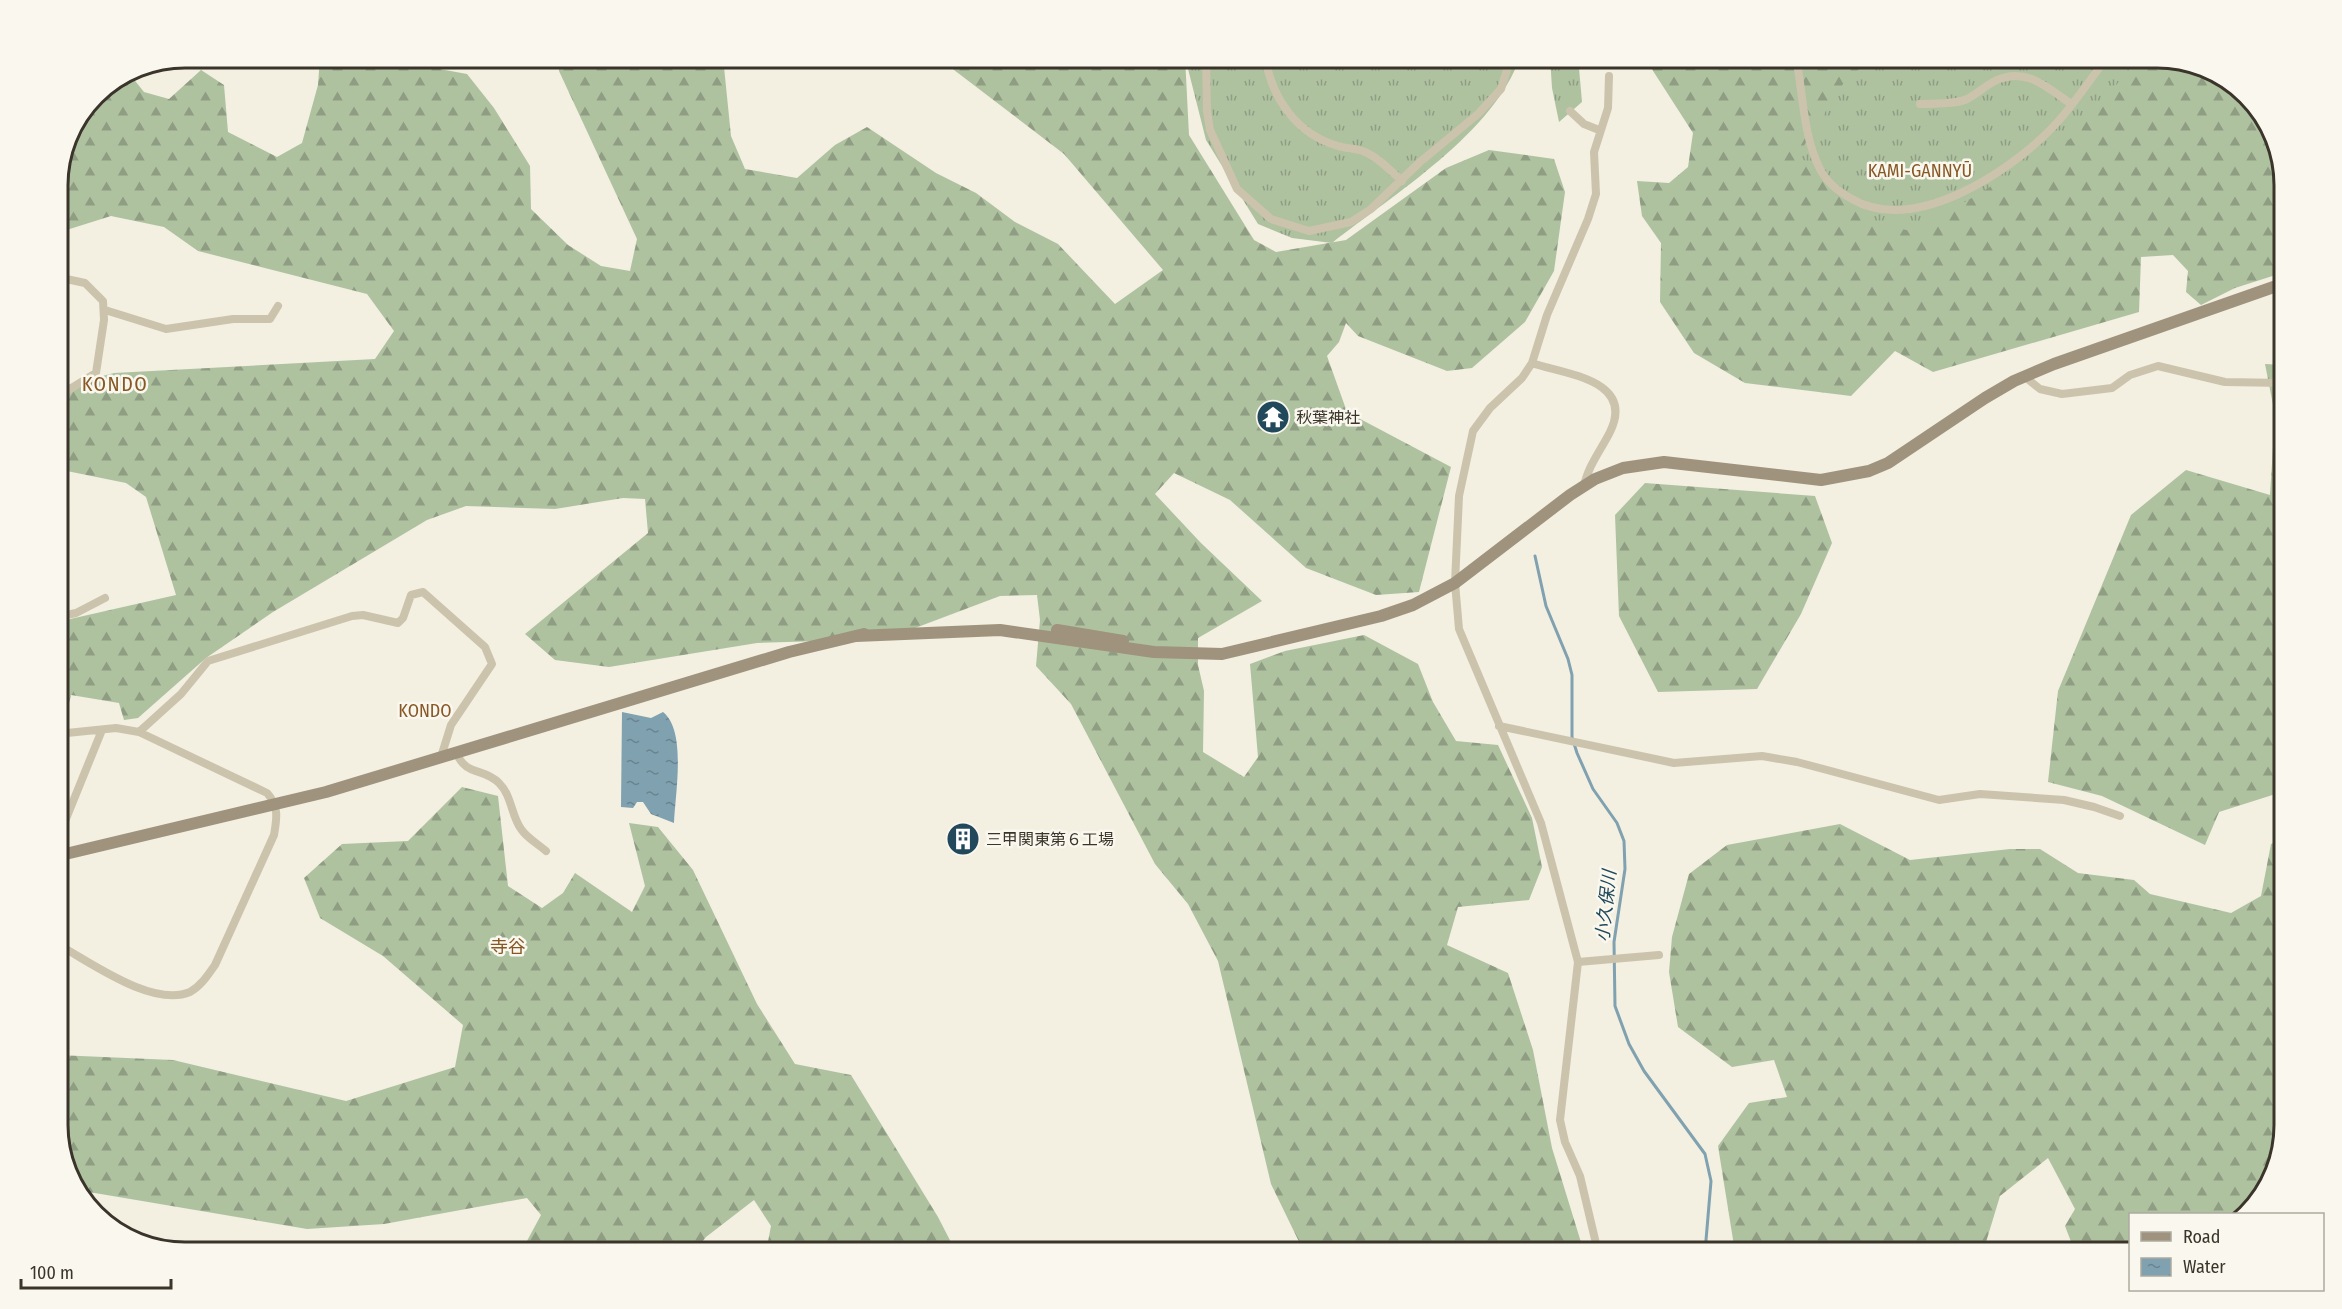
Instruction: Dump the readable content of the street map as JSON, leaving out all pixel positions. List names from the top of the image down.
{
  "districts": [
    "KAMI-GANNYŪ",
    "KONDO",
    "KONDO",
    "寺谷"
  ],
  "water": ["小久保川"],
  "places": {
    "temple": ["秋葉神社"],
    "building": ["三甲関東第６工場"]
  },
  "legend": ["Road", "Water"],
  "scale_bar": "100 m"
}
